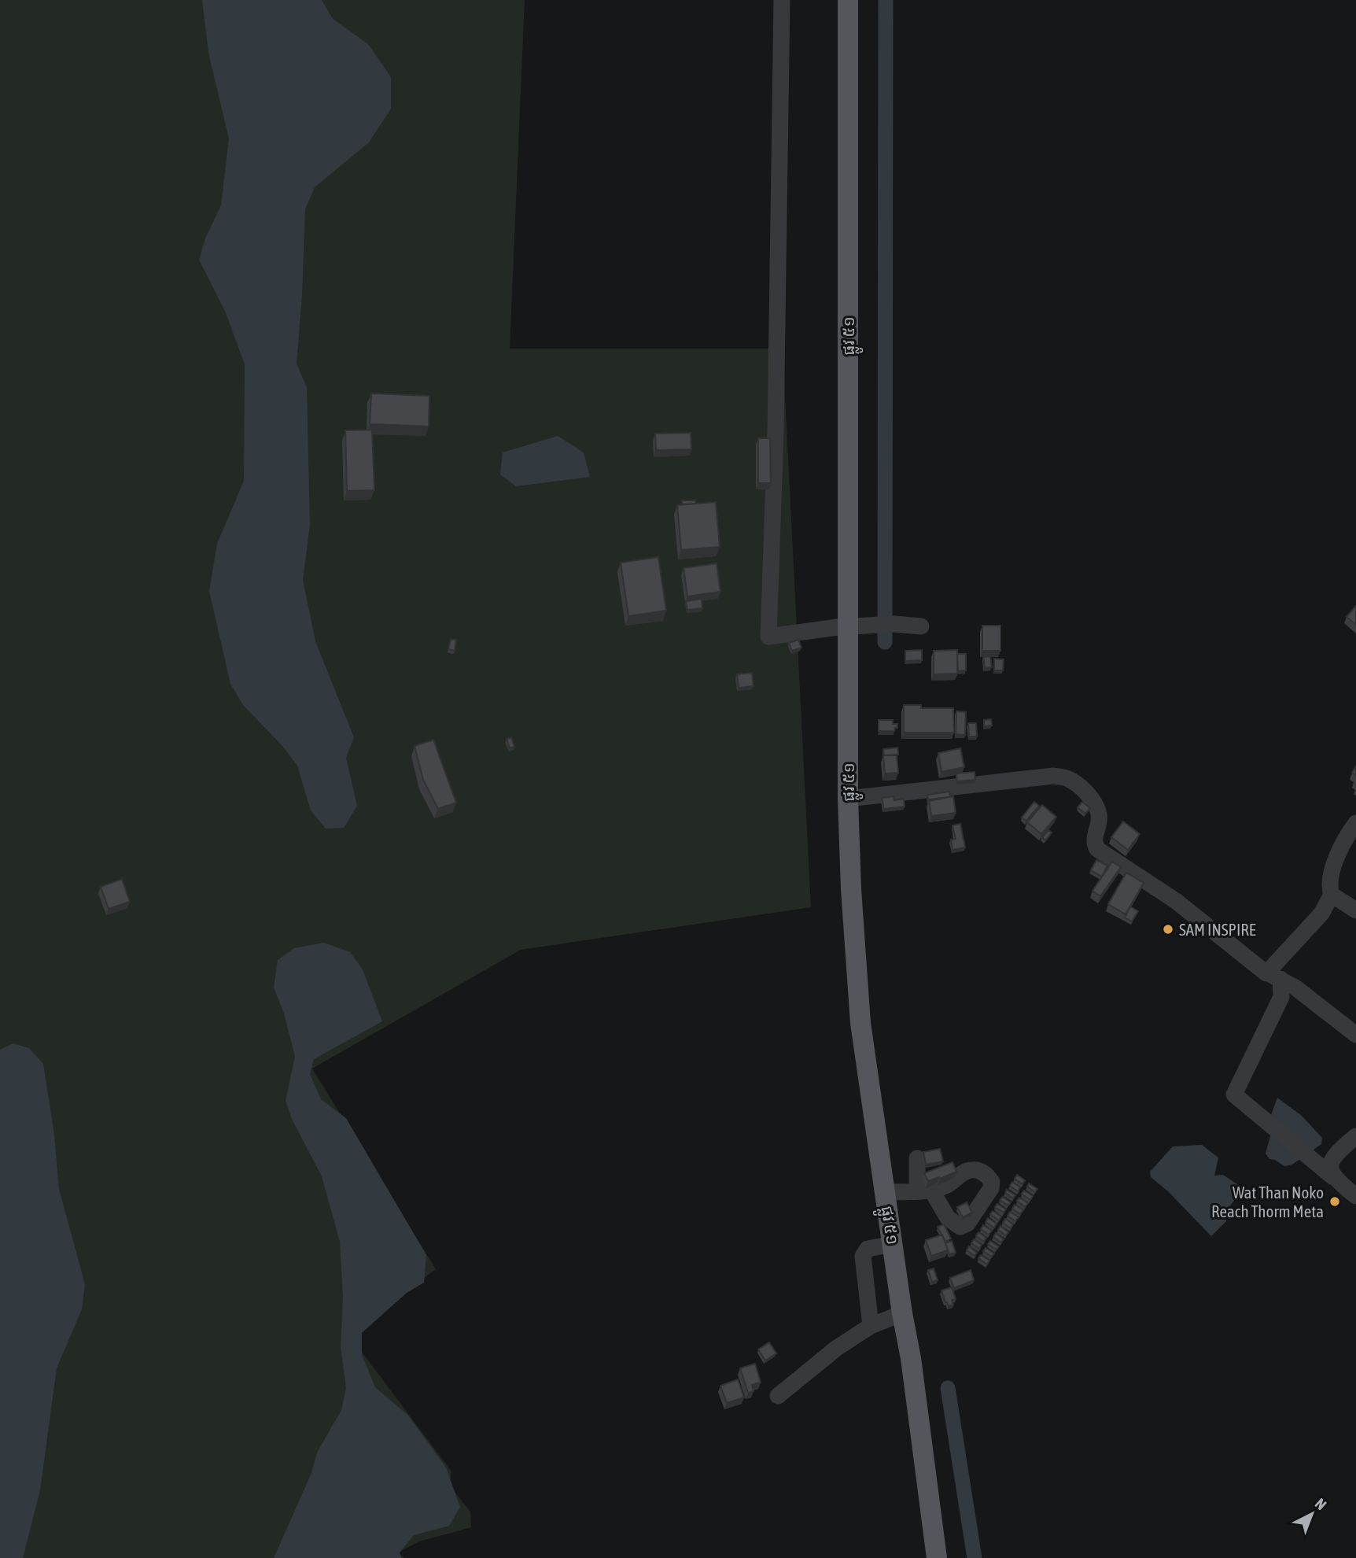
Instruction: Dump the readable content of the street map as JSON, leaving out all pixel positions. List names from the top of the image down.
{
  "streets": {
    "main road": ["ផ្លូវ ៥១"]
  },
  "places": ["SAM INSPIRE", "Wat Than Noko Reach Thorm Meta"],
  "north": "top right"
}
